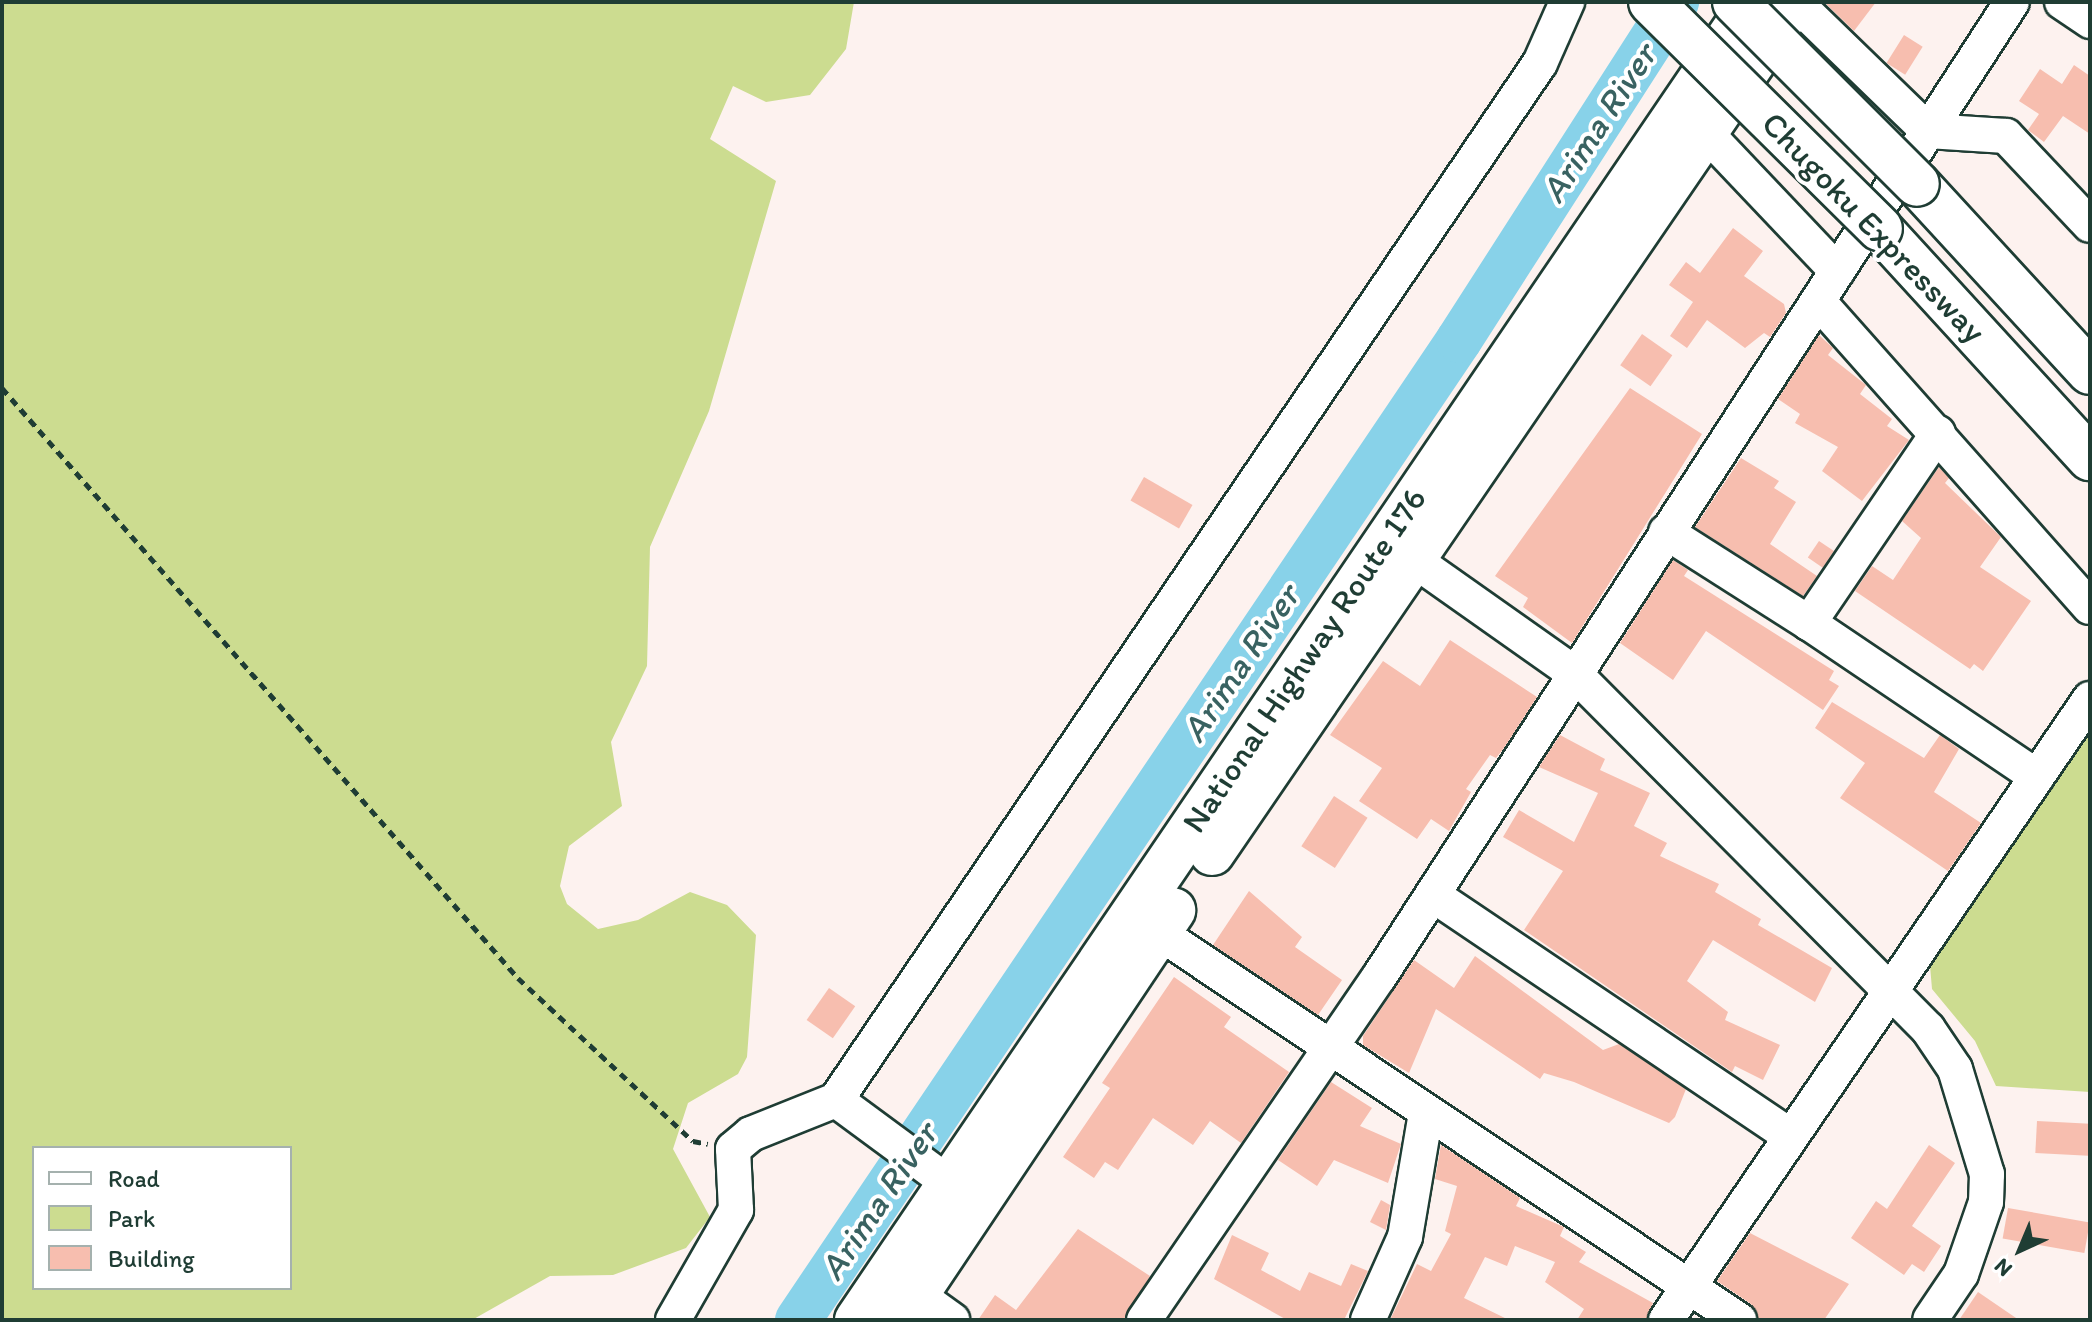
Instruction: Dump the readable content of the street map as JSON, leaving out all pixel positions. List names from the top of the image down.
{
  "streets": {
    "highway": ["Chugoku Expressway", "National Highway Route 176"]
  },
  "water": ["Arima River"],
  "legend": ["Road", "Park", "Building"],
  "north": "bottom left"
}
